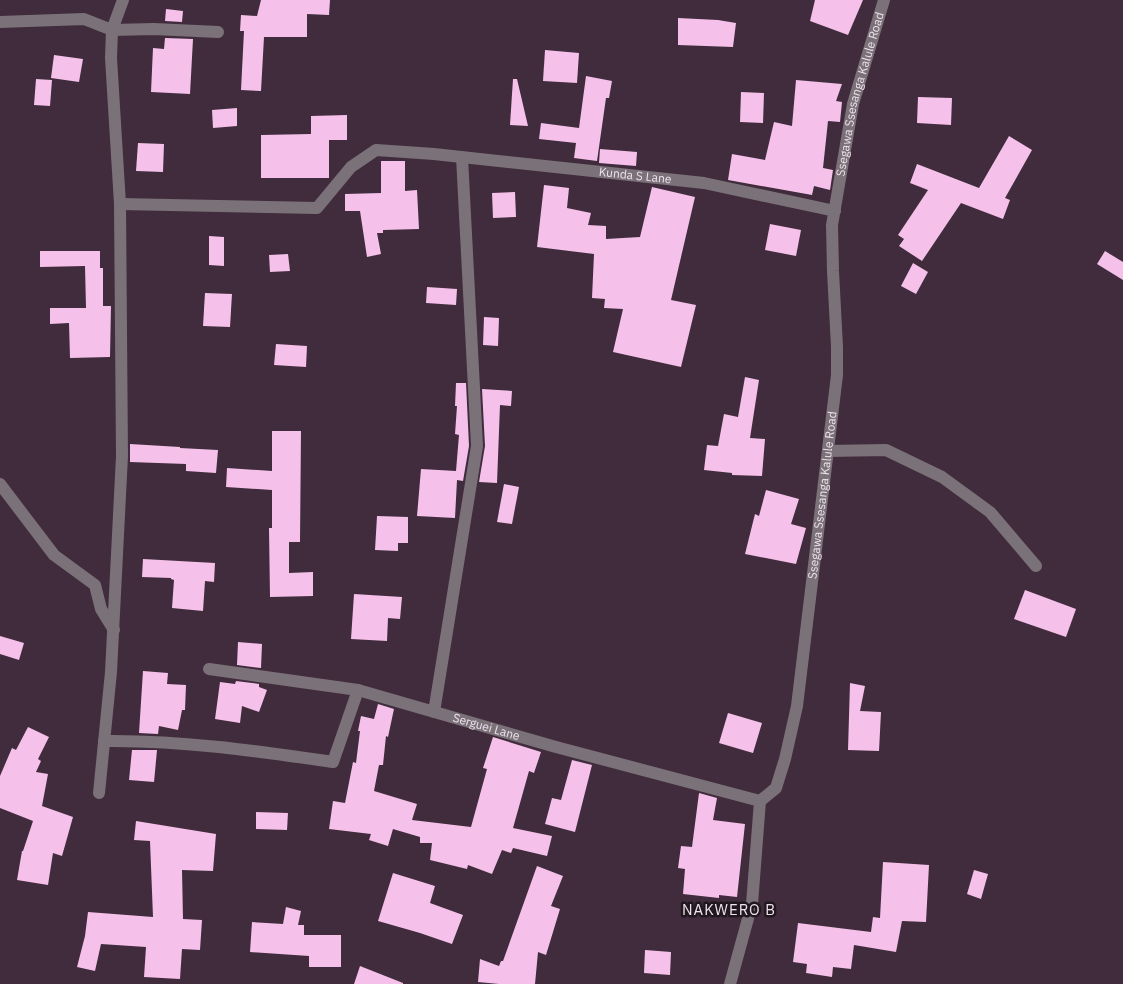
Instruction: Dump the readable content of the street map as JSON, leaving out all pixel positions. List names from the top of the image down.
{
  "streets": {
    "street": ["Ssegawa Ssesanga Kalule Road", "Kunda S Lane", "Serguei Lane"]
  },
  "crossings": [
    ["Ssegawa Ssesanga Kalule Road", "Kunda S Lane"],
    ["Ssegawa Ssesanga Kalule Road", "Serguei Lane"]
  ],
  "districts": ["NAKWERO B"]
}
